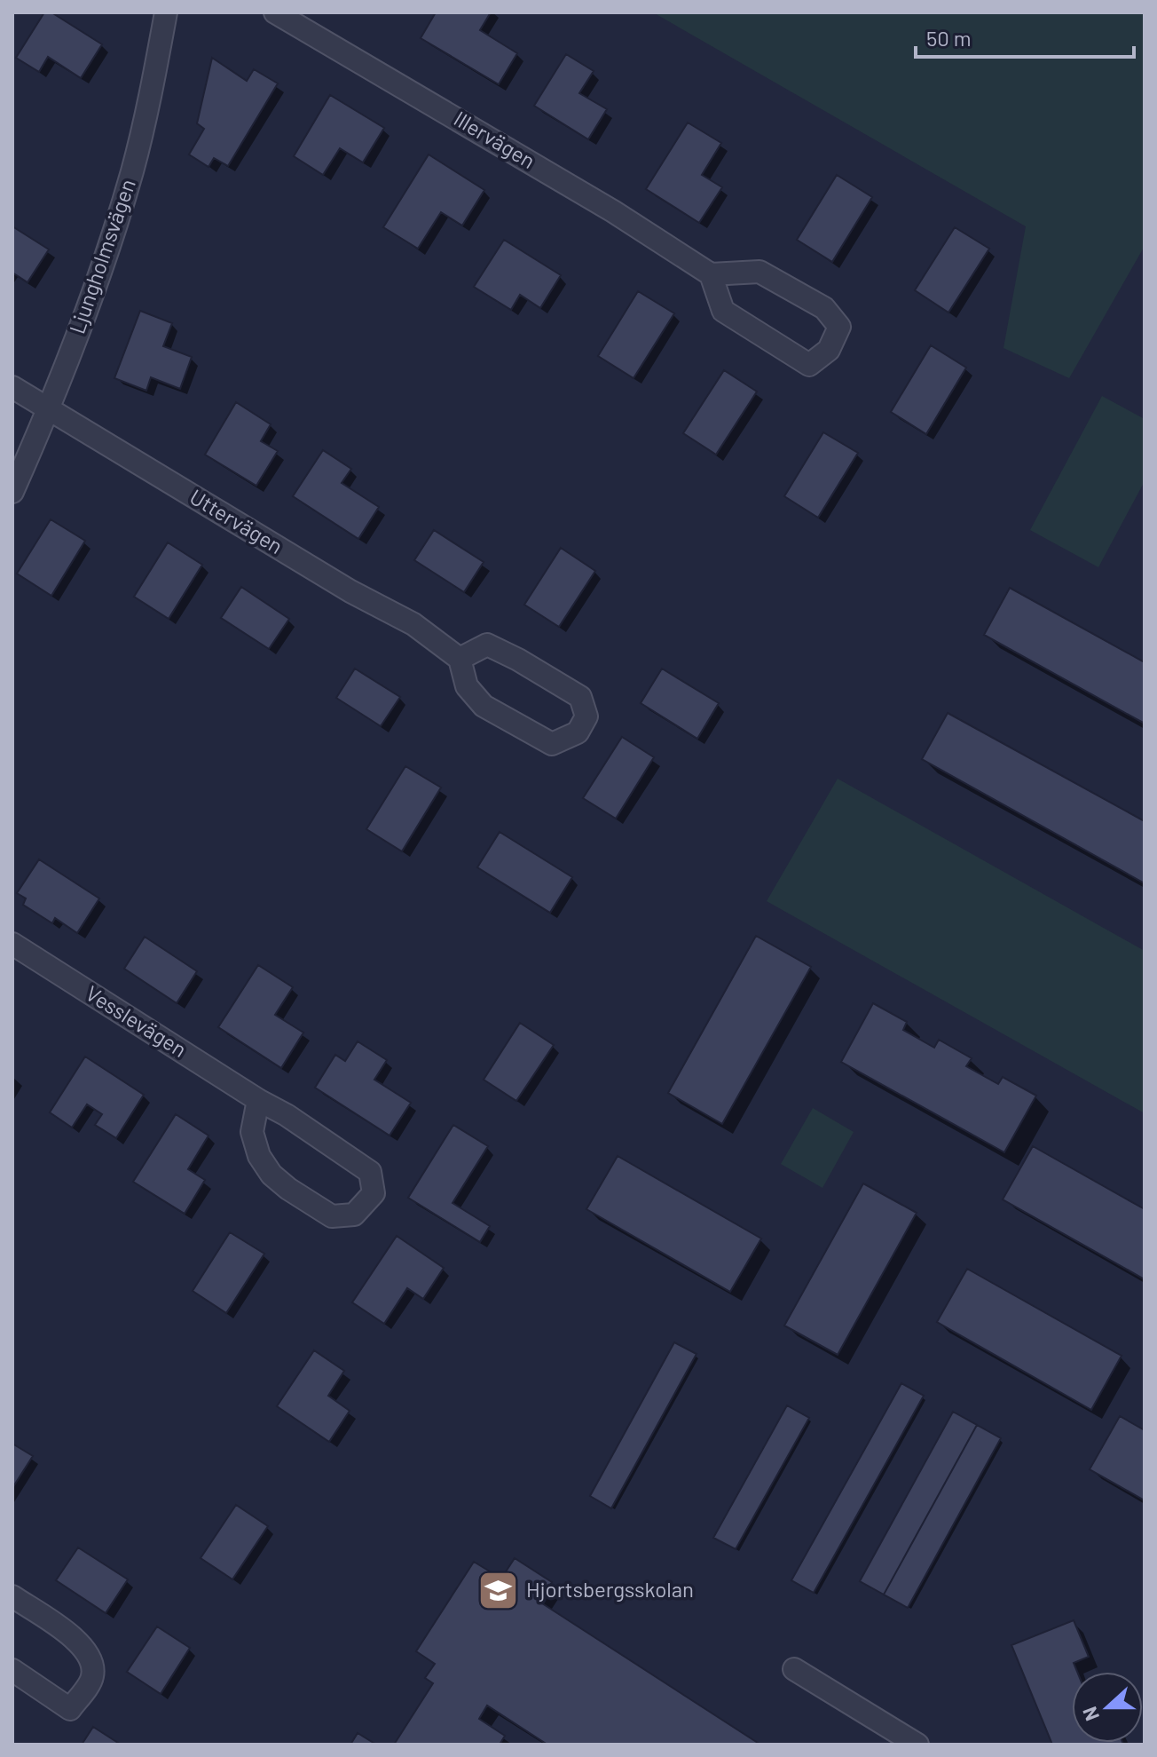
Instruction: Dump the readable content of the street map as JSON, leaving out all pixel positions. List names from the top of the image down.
{
  "streets": {
    "street": [
      "Illervägen",
      "Ljungholmsvägen",
      "Uttervägen",
      "Vesslevägen"
    ]
  },
  "crossings": [
    ["Ljungholmsvägen", "Uttervägen"]
  ],
  "places": {
    "school or university": ["Hjortsbergsskolan"]
  },
  "scale_bar": "50 m",
  "north": "left"
}
